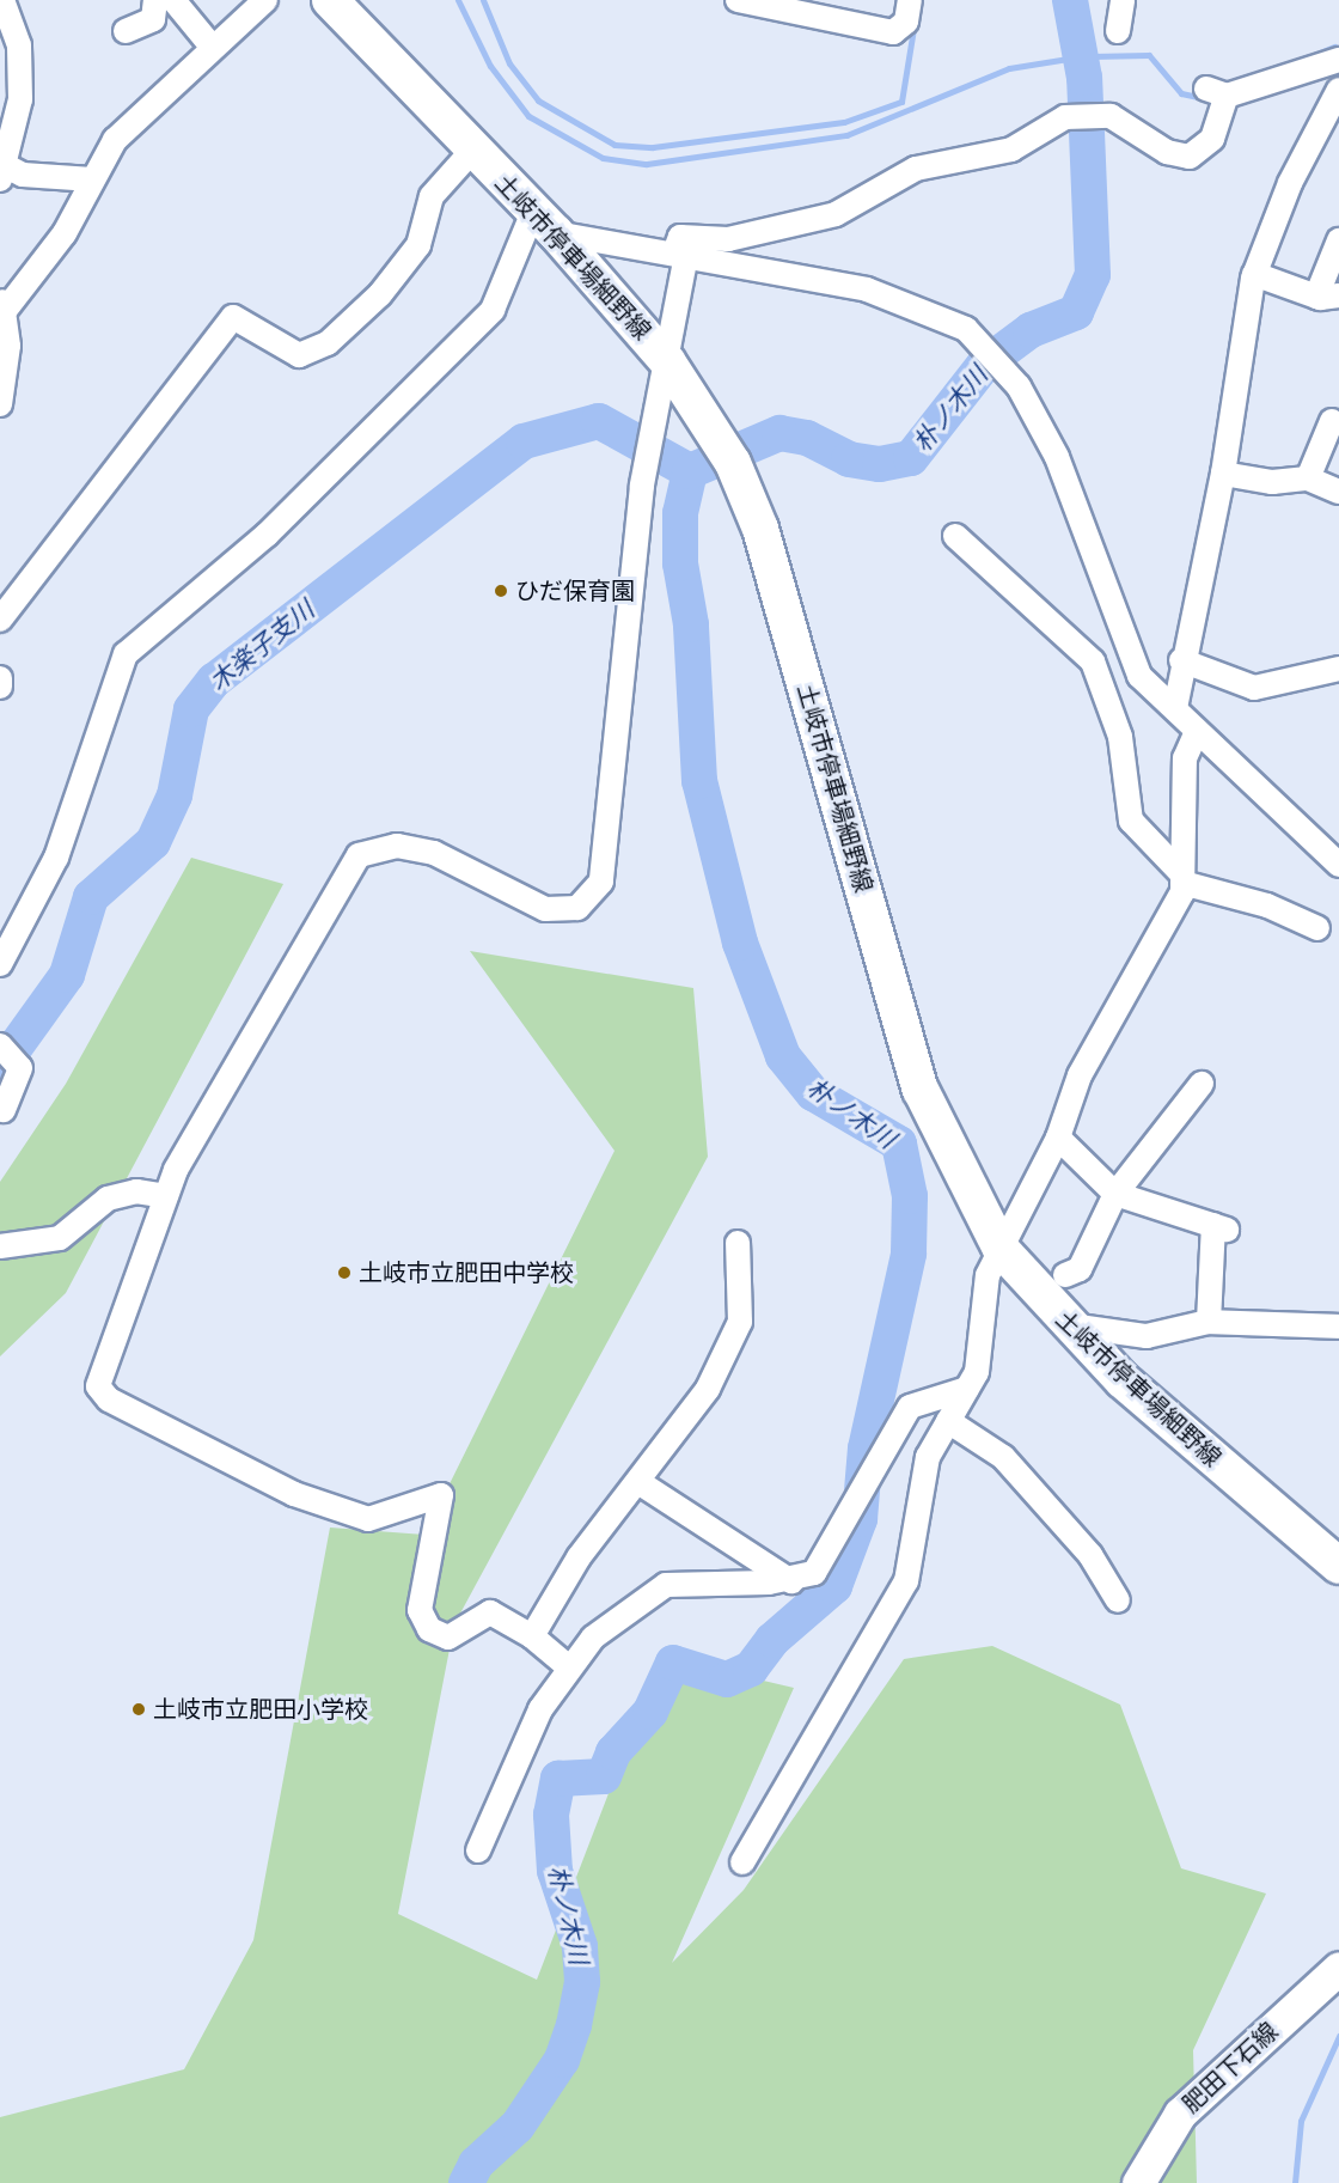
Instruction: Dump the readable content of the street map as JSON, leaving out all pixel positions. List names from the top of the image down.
{
  "streets": {
    "main road": ["土岐市停車場細野線", "肥田下石線"]
  },
  "water": ["朴ノ木川", "木楽子支川"],
  "places": ["ひだ保育園", "土岐市立肥田中学校", "土岐市立肥田小学校"]
}
